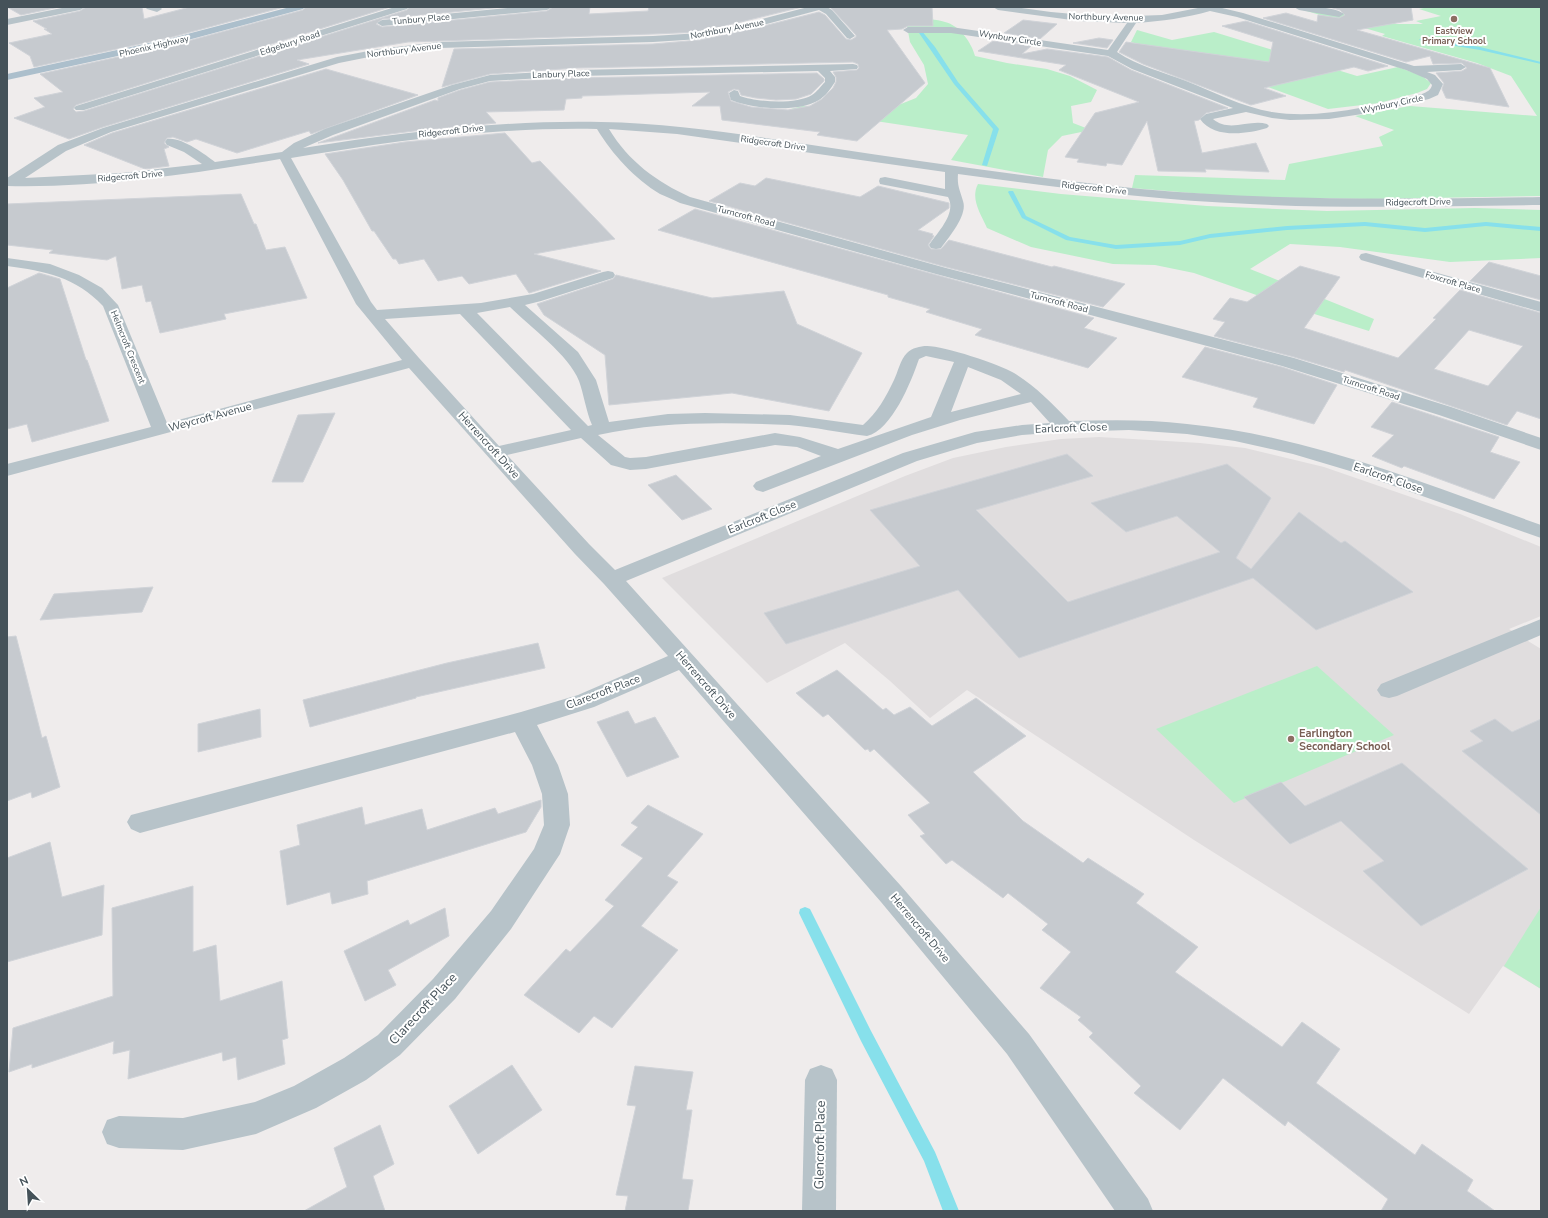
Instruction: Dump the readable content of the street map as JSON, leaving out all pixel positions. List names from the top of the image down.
{
  "streets": {
    "main road": ["Phoenix Highway"],
    "street": [
      "Northbury Avenue",
      "Tunbury Place",
      "Wynbury Circle",
      "Edgebury Road",
      "Lanbury Place",
      "Ridgecroft Drive",
      "Turncroft Road",
      "Foxcroft Place",
      "Helmcroft Crescent",
      "Weycroft Avenue",
      "Earlcroft Close",
      "Herrencroft Drive",
      "Clarecroft Place",
      "Glencroft Place"
    ]
  },
  "crossings": [
    ["Northbury Avenue", "Wynbury Circle"],
    ["Northbury Avenue", "Ridgecroft Drive"],
    ["Tunbury Place", "Edgebury Road"],
    ["Lanbury Place", "Ridgecroft Drive"],
    ["Lanbury Place", "Herrencroft Drive"],
    ["Ridgecroft Drive", "Turncroft Road"],
    ["Ridgecroft Drive", "Herrencroft Drive"],
    ["Helmcroft Crescent", "Weycroft Avenue"],
    ["Weycroft Avenue", "Herrencroft Drive"],
    ["Earlcroft Close", "Herrencroft Drive"],
    ["Herrencroft Drive", "Clarecroft Place"]
  ],
  "places": ["Eastview Primary School", "Earlington Secondary School"],
  "north": "top left"
}
